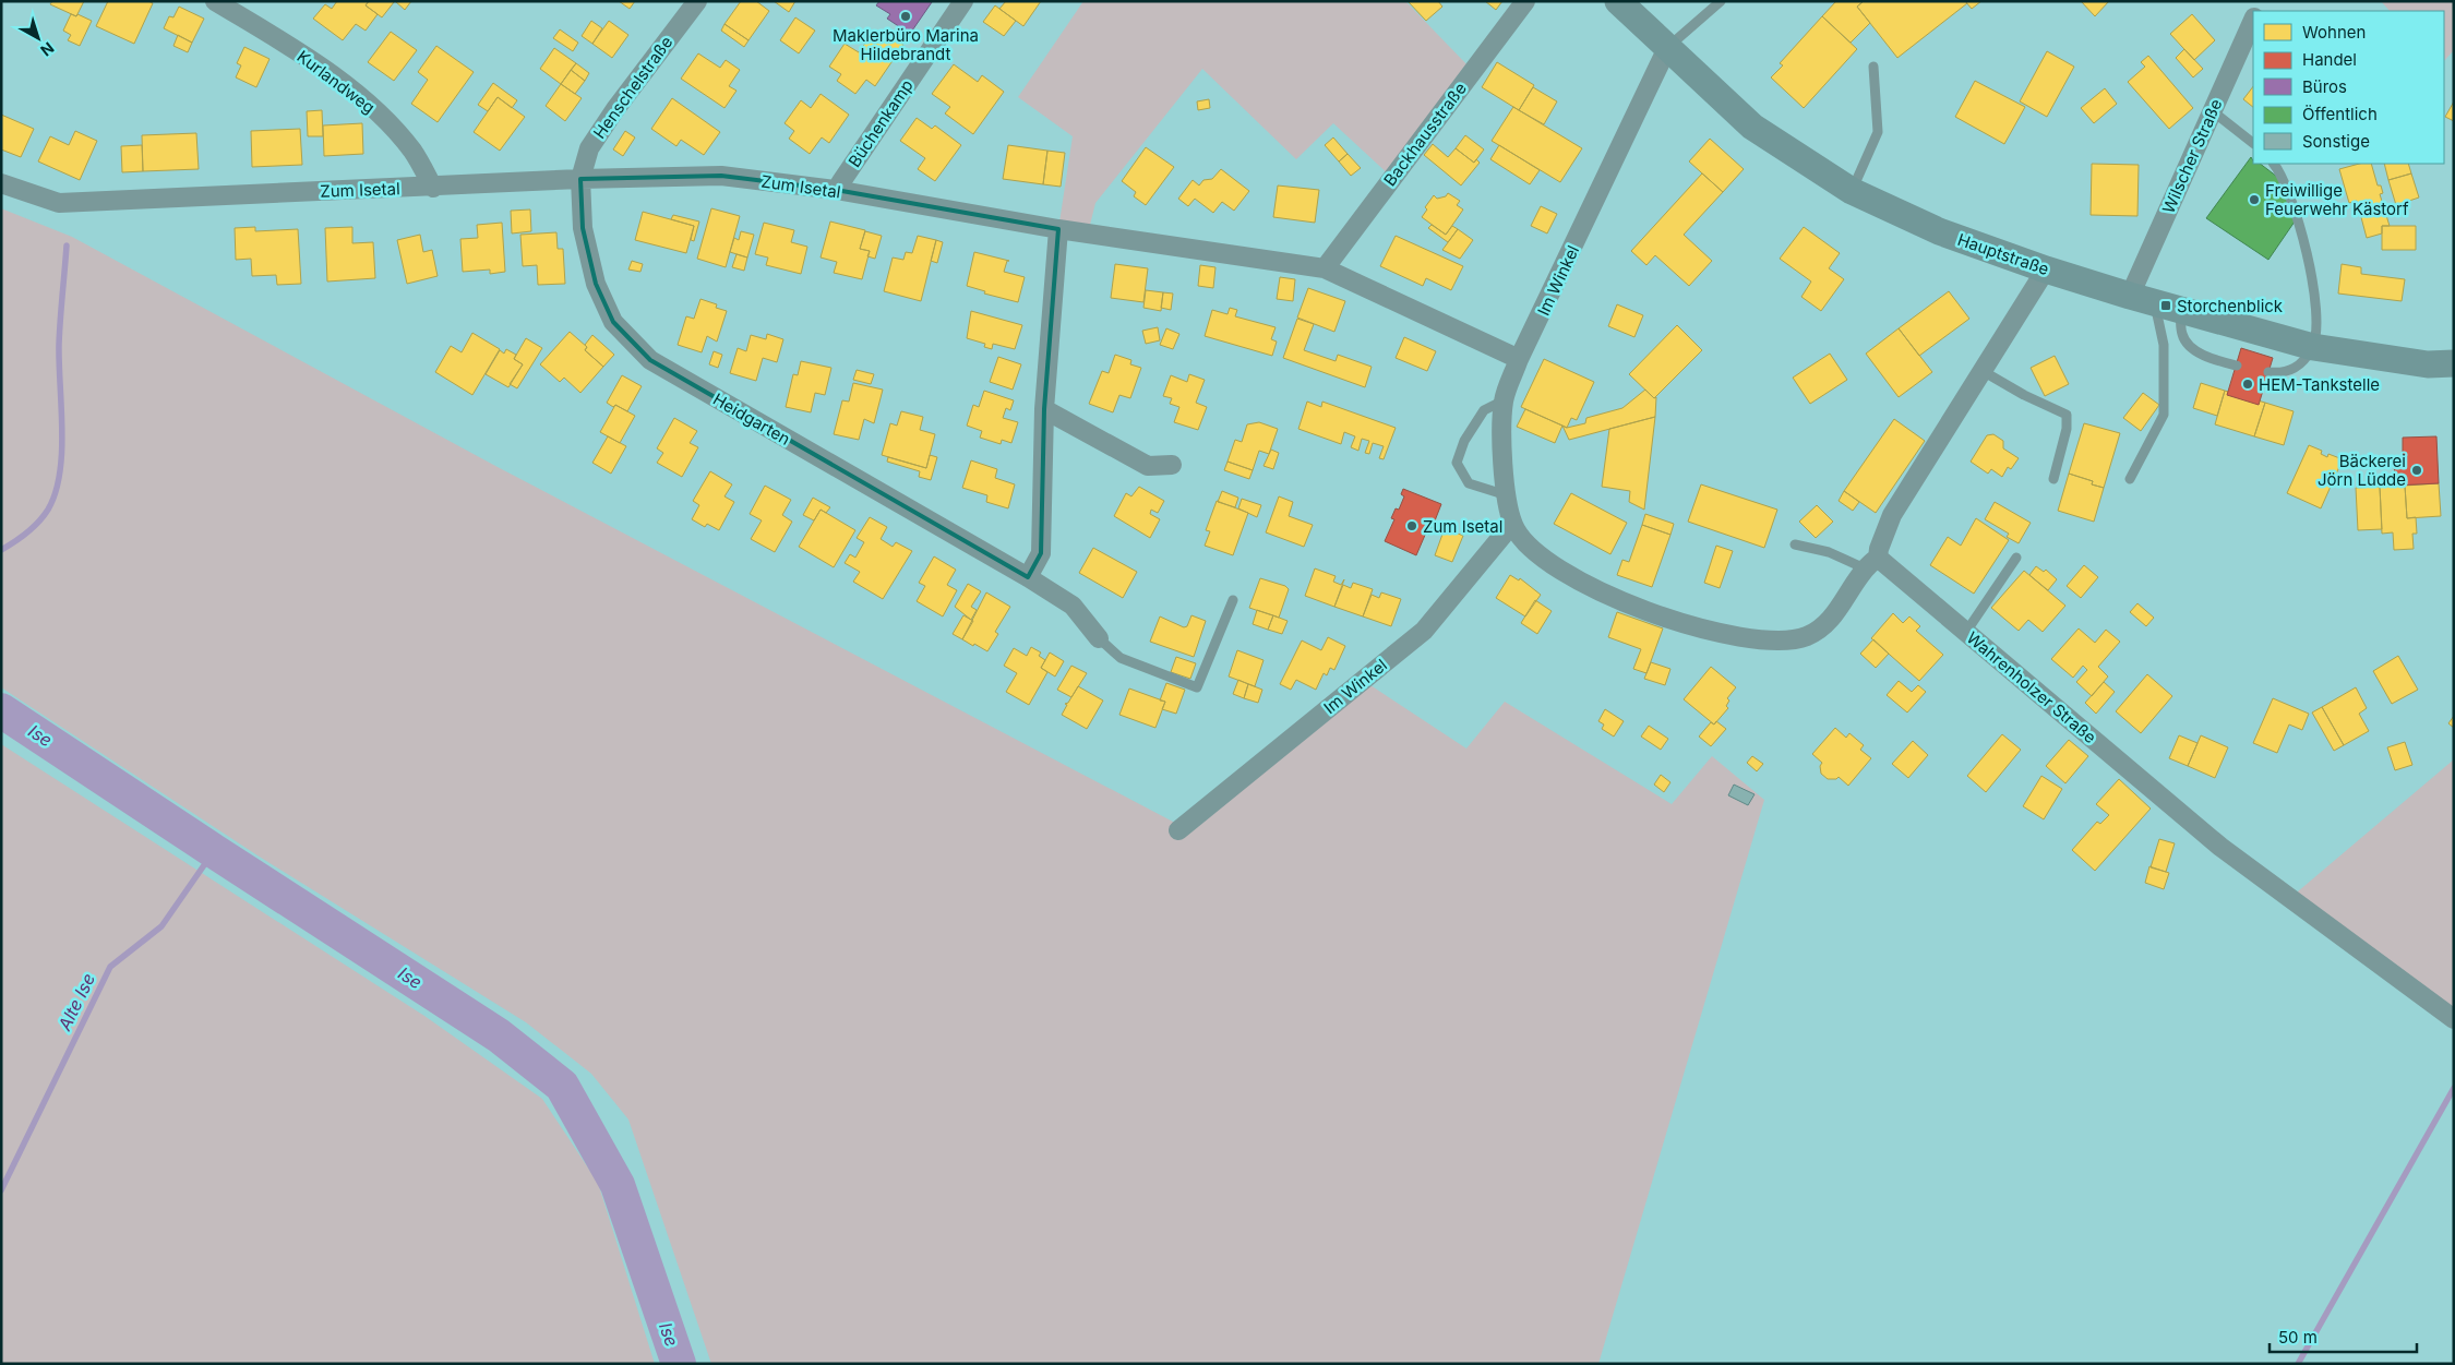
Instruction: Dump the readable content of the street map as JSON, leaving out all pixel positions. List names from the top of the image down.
{
  "streets": {
    "street": [
      "Kurlandweg",
      "Henschelstraße",
      "Büchenkamp",
      "Backhausstraße",
      "Wilscher Straße",
      "Zum Isetal",
      "Hauptstraße",
      "Im Winkel",
      "Heidgarten",
      "Wahrenholzer Straße"
    ]
  },
  "crossings": [
    ["Kurlandweg", "Zum Isetal"],
    ["Henschelstraße", "Zum Isetal"],
    ["Henschelstraße", "Heidgarten"],
    ["Büchenkamp", "Zum Isetal"],
    ["Backhausstraße", "Zum Isetal"],
    ["Wilscher Straße", "Hauptstraße"],
    ["Zum Isetal", "Im Winkel"],
    ["Zum Isetal", "Heidgarten"],
    ["Hauptstraße", "Im Winkel"],
    ["Im Winkel", "Wahrenholzer Straße"]
  ],
  "water": ["Ise", "Alte Ise"],
  "places": {
    "other": [
      "Maklerbüro Marina Hildebrandt",
      "Freiwillige Feuerwehr Kästorf",
      "HEM-Tankstelle",
      "Bäckerei Jörn Lüdde",
      "Zum Isetal"
    ],
    "transit": ["Storchenblick"]
  },
  "legend": [
    "Wohnen",
    "Handel",
    "Büros",
    "Öffentlich",
    "Sonstige"
  ],
  "scale_bar": "50 m",
  "north": "bottom right"
}
